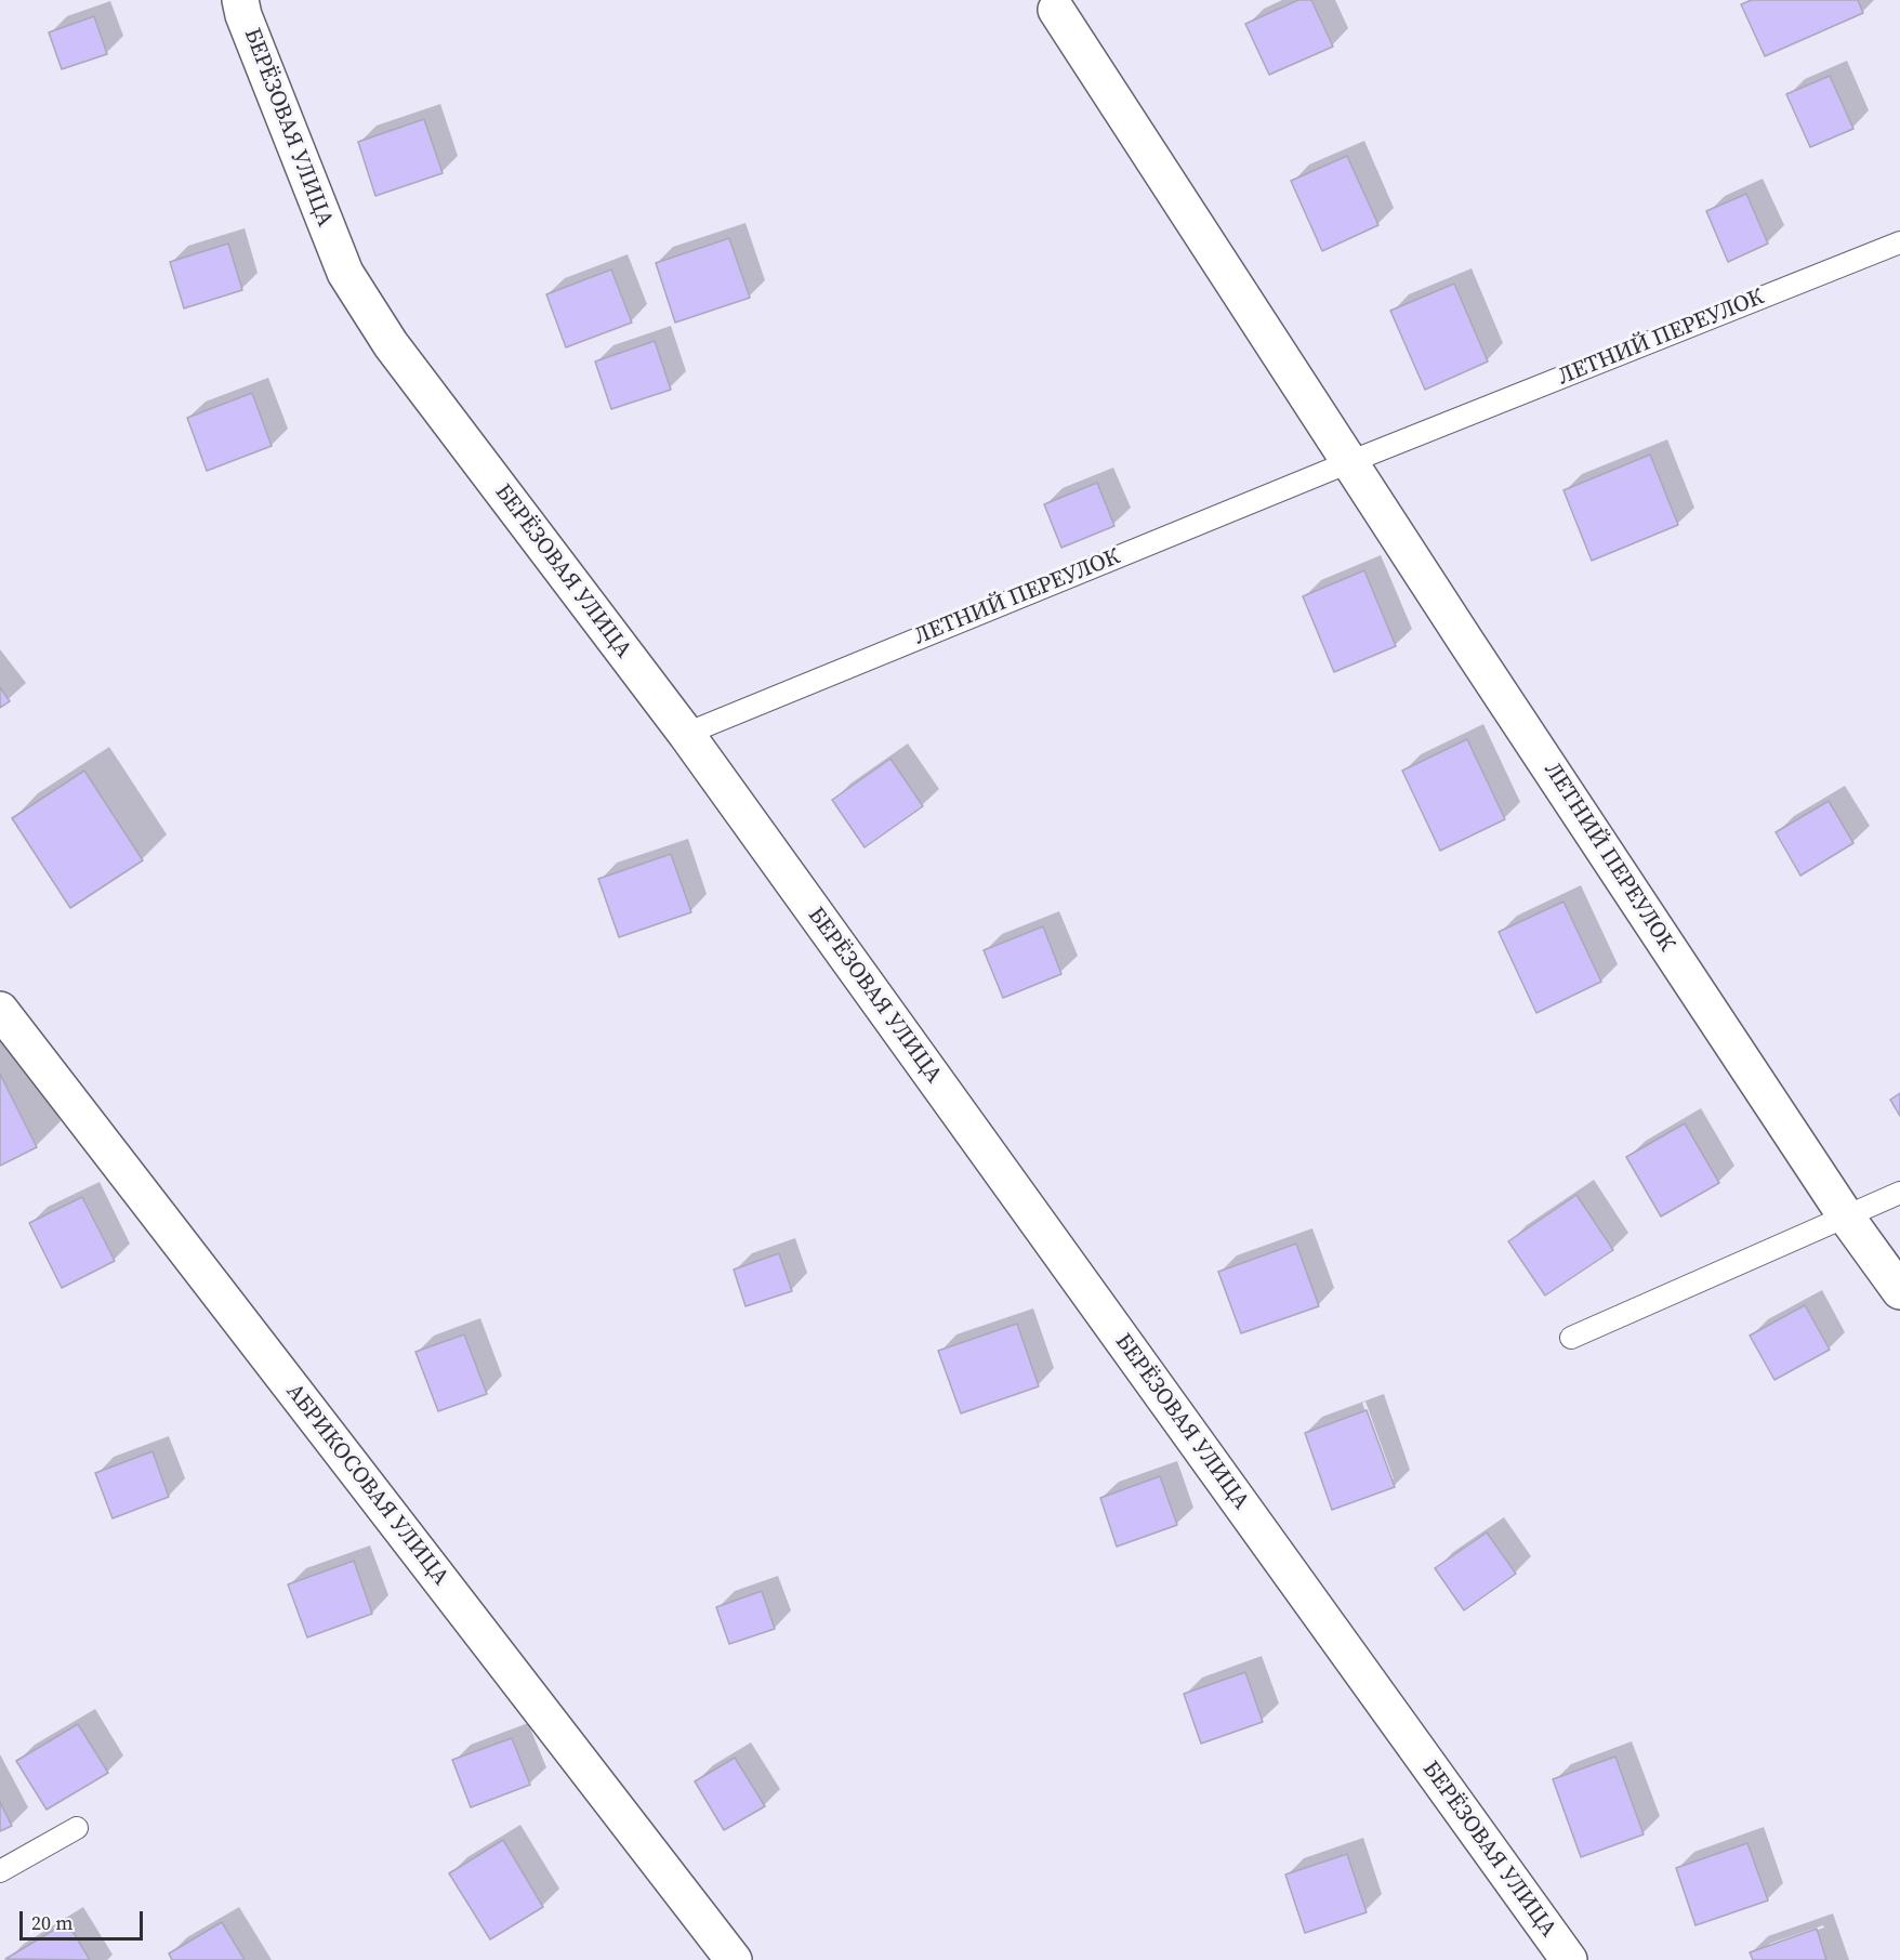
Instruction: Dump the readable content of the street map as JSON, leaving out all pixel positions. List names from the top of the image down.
{
  "streets": {
    "street": ["БЕРЁЗОВАЯ УЛИЦА", "ЛЕТНИЙ ПЕРЕУЛОК", "АБРИКОСОВАЯ УЛИЦА"]
  },
  "crossings": [
    ["БЕРЁЗОВАЯ УЛИЦА", "ЛЕТНИЙ ПЕРЕУЛОК"]
  ],
  "scale_bar": "20 m"
}
